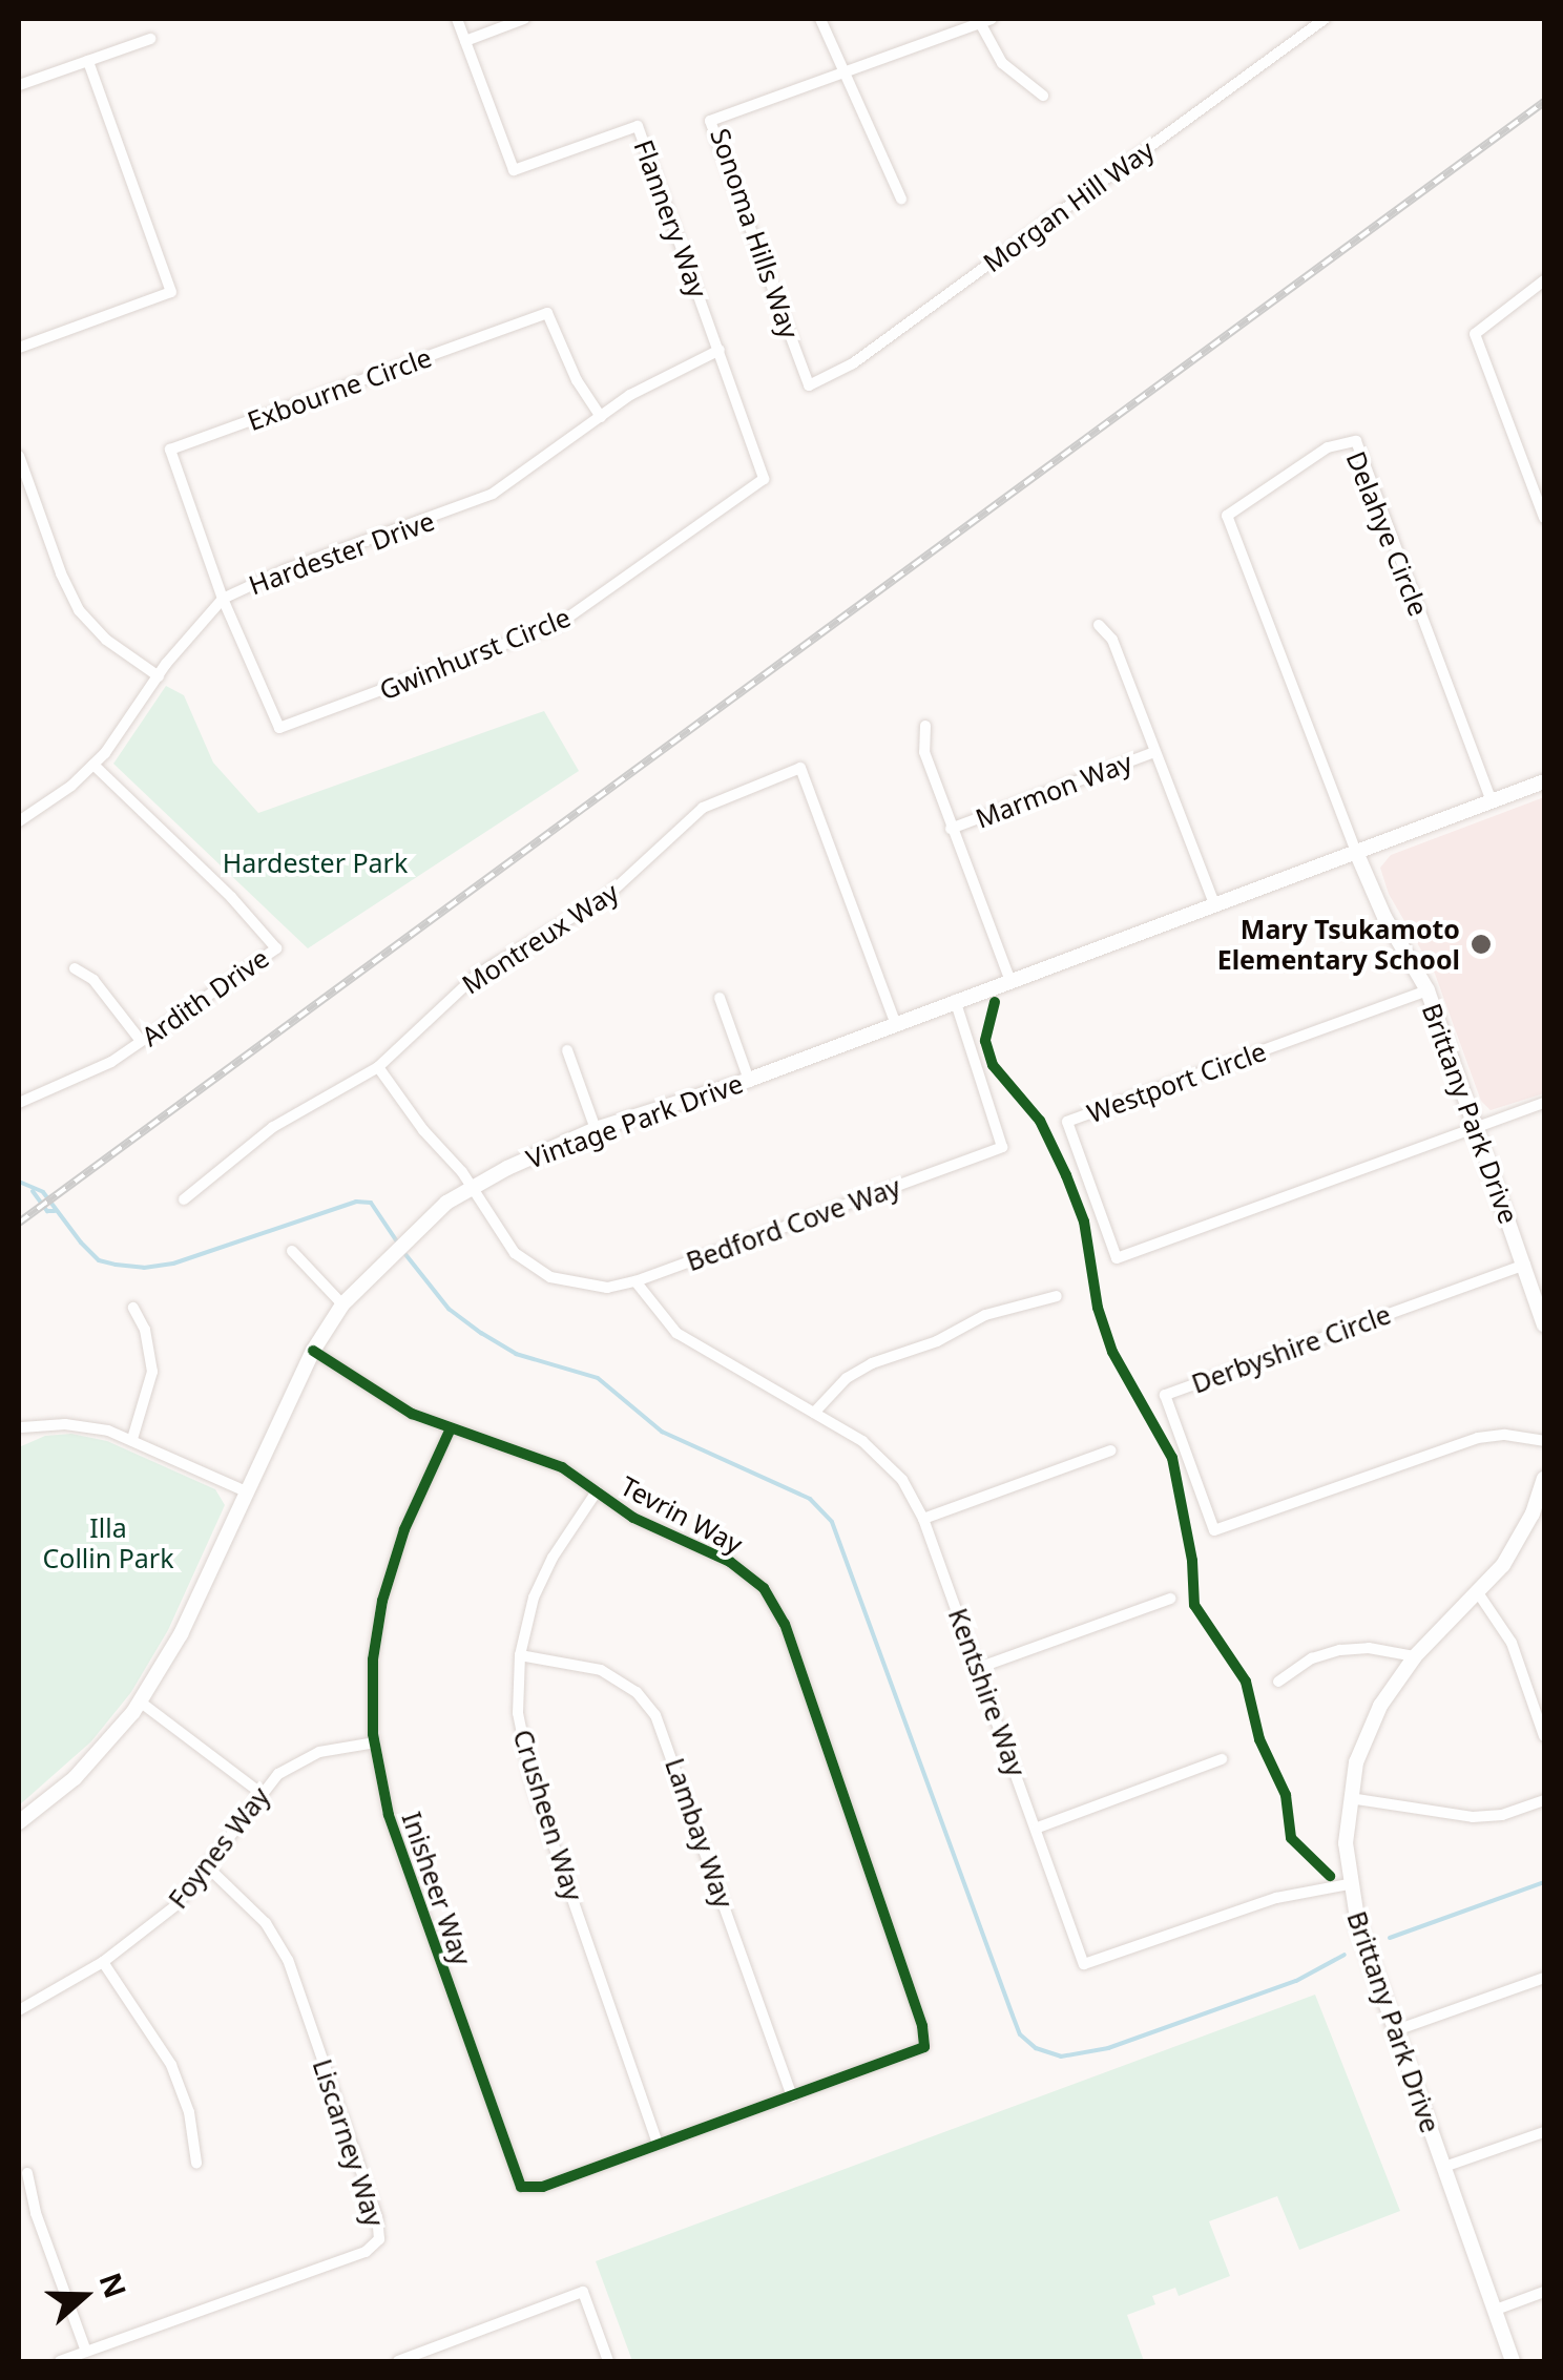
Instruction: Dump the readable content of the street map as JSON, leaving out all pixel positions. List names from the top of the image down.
{
  "streets": {
    "street": [
      "Morgan Hill Way",
      "Flannery Way",
      "Sonoma Hills Way",
      "Exbourne Circle",
      "Delahye Circle",
      "Hardester Drive",
      "Gwinhurst Circle",
      "Marmon Way",
      "Montreux Way",
      "Ardith Drive",
      "Westport Circle",
      "Brittany Park Drive",
      "Vintage Park Drive",
      "Bedford Cove Way",
      "Derbyshire Circle",
      "Tevrin Way",
      "Kentshire Way",
      "Crusheen Way",
      "Lambay Way",
      "Foynes Way",
      "Inisheer Way",
      "Liscarney Way"
    ]
  },
  "crossings": [
    ["Morgan Hill Way", "Sonoma Hills Way"],
    ["Flannery Way", "Hardester Drive"],
    ["Flannery Way", "Gwinhurst Circle"],
    ["Exbourne Circle", "Hardester Drive"],
    ["Exbourne Circle", "Gwinhurst Circle"],
    ["Delahye Circle", "Brittany Park Drive"],
    ["Delahye Circle", "Vintage Park Drive"],
    ["Hardester Drive", "Gwinhurst Circle"],
    ["Hardester Drive", "Ardith Drive"],
    ["Marmon Way", "Vintage Park Drive"],
    ["Montreux Way", "Vintage Park Drive"],
    ["Montreux Way", "Bedford Cove Way"],
    ["Westport Circle", "Brittany Park Drive"],
    ["Brittany Park Drive", "Vintage Park Drive"],
    ["Brittany Park Drive", "Derbyshire Circle"],
    ["Brittany Park Drive", "Kentshire Way"],
    ["Vintage Park Drive", "Bedford Cove Way"],
    ["Vintage Park Drive", "Tevrin Way"],
    ["Bedford Cove Way", "Kentshire Way"],
    ["Tevrin Way", "Crusheen Way"],
    ["Tevrin Way", "Inisheer Way"],
    ["Crusheen Way", "Lambay Way"],
    ["Crusheen Way", "Inisheer Way"],
    ["Lambay Way", "Inisheer Way"],
    ["Foynes Way", "Inisheer Way"],
    ["Foynes Way", "Liscarney Way"]
  ],
  "parks": ["Hardester Park", "Illa Collin Park"],
  "places": ["Mary Tsukamoto Elementary School"],
  "north": "right"
}
